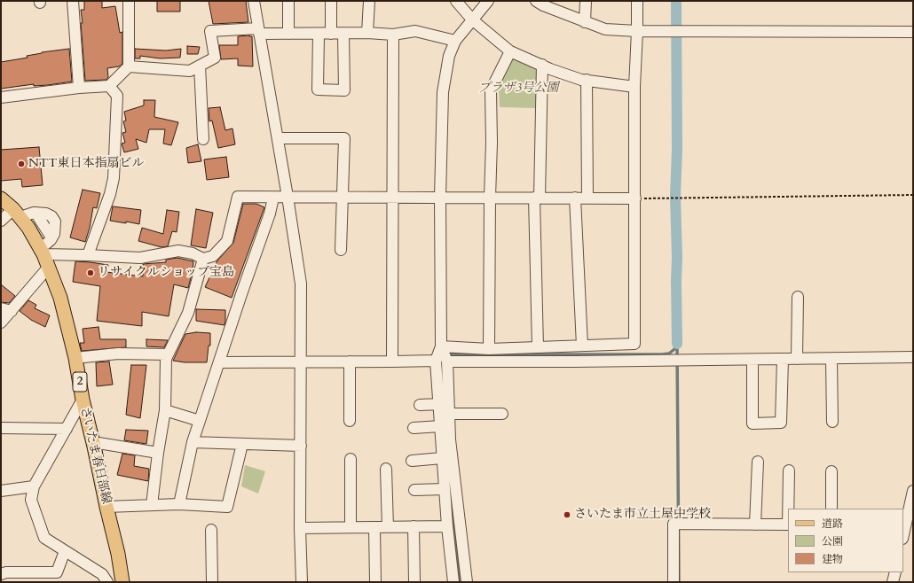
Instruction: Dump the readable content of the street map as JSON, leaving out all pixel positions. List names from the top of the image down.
{
  "streets": {
    "main road": ["2", "さいたま春日部線"]
  },
  "parks": ["プラザ3号公園"],
  "places": ["NTT東日本指扇ビル", "リサイクルショップ宝島", "さいたま市立土屋中学校"],
  "legend": ["道路", "公園", "建物"]
}
